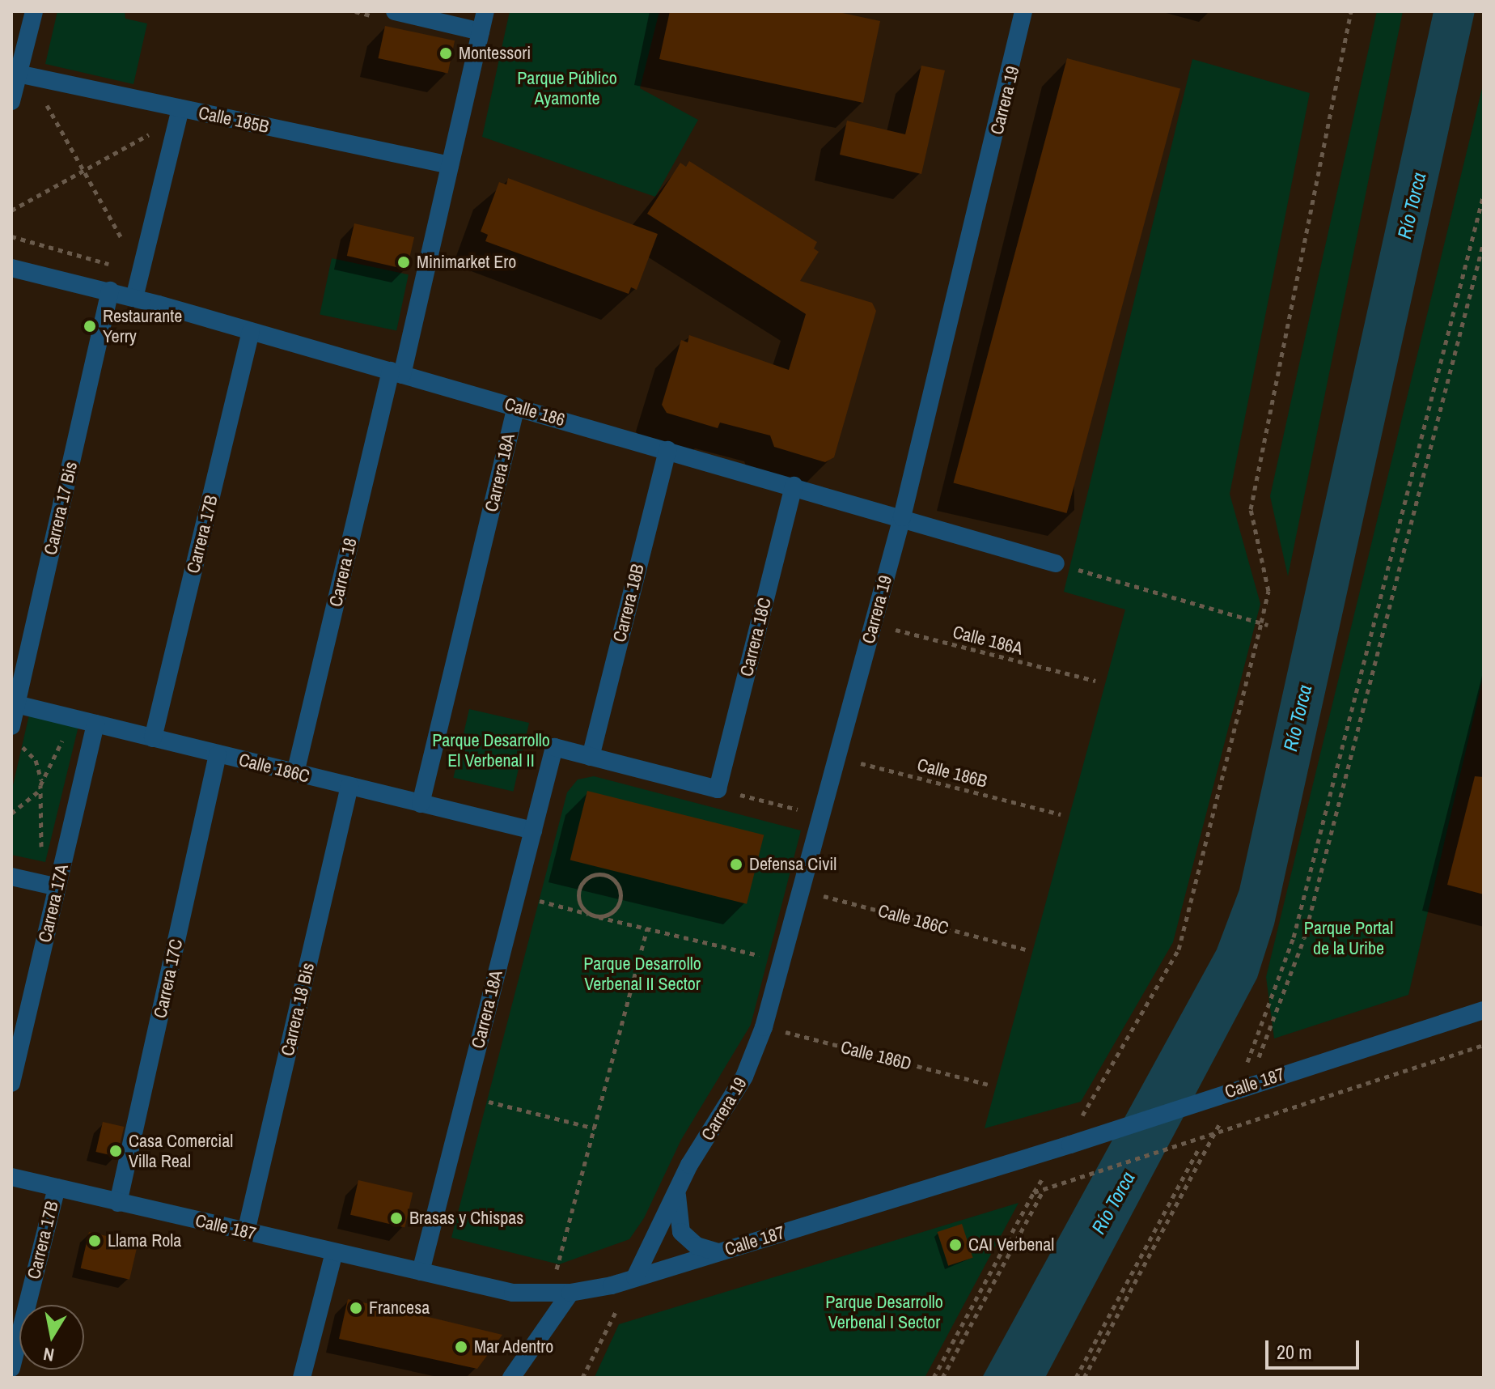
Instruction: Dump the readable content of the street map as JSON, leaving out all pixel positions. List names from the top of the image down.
{
  "streets": {
    "street": [
      "Carrera 19",
      "Calle 185B",
      "Calle 186",
      "Carrera 18A",
      "Carrera 17 Bis",
      "Carrera 17B",
      "Carrera 18",
      "Carrera 18B",
      "Carrera 18C",
      "Calle 186C",
      "Carrera 17A",
      "Carrera 17C",
      "Carrera 18 Bis",
      "Calle 187"
    ],
    "path": ["Calle 186A", "Calle 186B", "Calle 186D"]
  },
  "crossings": [
    ["Carrera 19", "Calle 186"],
    ["Carrera 19", "Calle 186A"],
    ["Carrera 19", "Calle 186C"],
    ["Carrera 19", "Calle 186B"],
    ["Carrera 19", "Calle 186D"],
    ["Carrera 19", "Calle 187"],
    ["Calle 185B", "Carrera 18"],
    ["Calle 186", "Carrera 18A"],
    ["Calle 186", "Carrera 17 Bis"],
    ["Calle 186", "Carrera 17B"],
    ["Calle 186", "Carrera 18"],
    ["Calle 186", "Carrera 18B"],
    ["Calle 186", "Carrera 18C"],
    ["Carrera 18A", "Carrera 18B"],
    ["Carrera 18A", "Calle 186C"],
    ["Carrera 18A", "Calle 187"],
    ["Carrera 17 Bis", "Calle 186C"],
    ["Carrera 17B", "Calle 186C"],
    ["Carrera 17B", "Calle 187"],
    ["Carrera 18", "Calle 186C"],
    ["Calle 186C", "Carrera 17A"],
    ["Calle 186C", "Carrera 17C"],
    ["Calle 186C", "Carrera 18 Bis"],
    ["Carrera 17C", "Calle 187"],
    ["Carrera 18 Bis", "Calle 187"]
  ],
  "water": ["Río Torca"],
  "parks": [
    "Parque Público Ayamonte",
    "Parque Desarrollo El Verbenal II",
    "Parque Portal de la Uribe",
    "Parque Desarrollo Verbenal II Sector",
    "Parque Desarrollo Verbenal I Sector"
  ],
  "places": [
    "Montessori",
    "Minimarket Ero",
    "Restaurante Yerry",
    "Defensa Civil",
    "Casa Comercial Villa Real",
    "Brasas y Chispas",
    "Llama Rola",
    "CAI Verbenal",
    "Francesa",
    "Mar Adentro"
  ],
  "scale_bar": "20 m",
  "north": "bottom"
}
